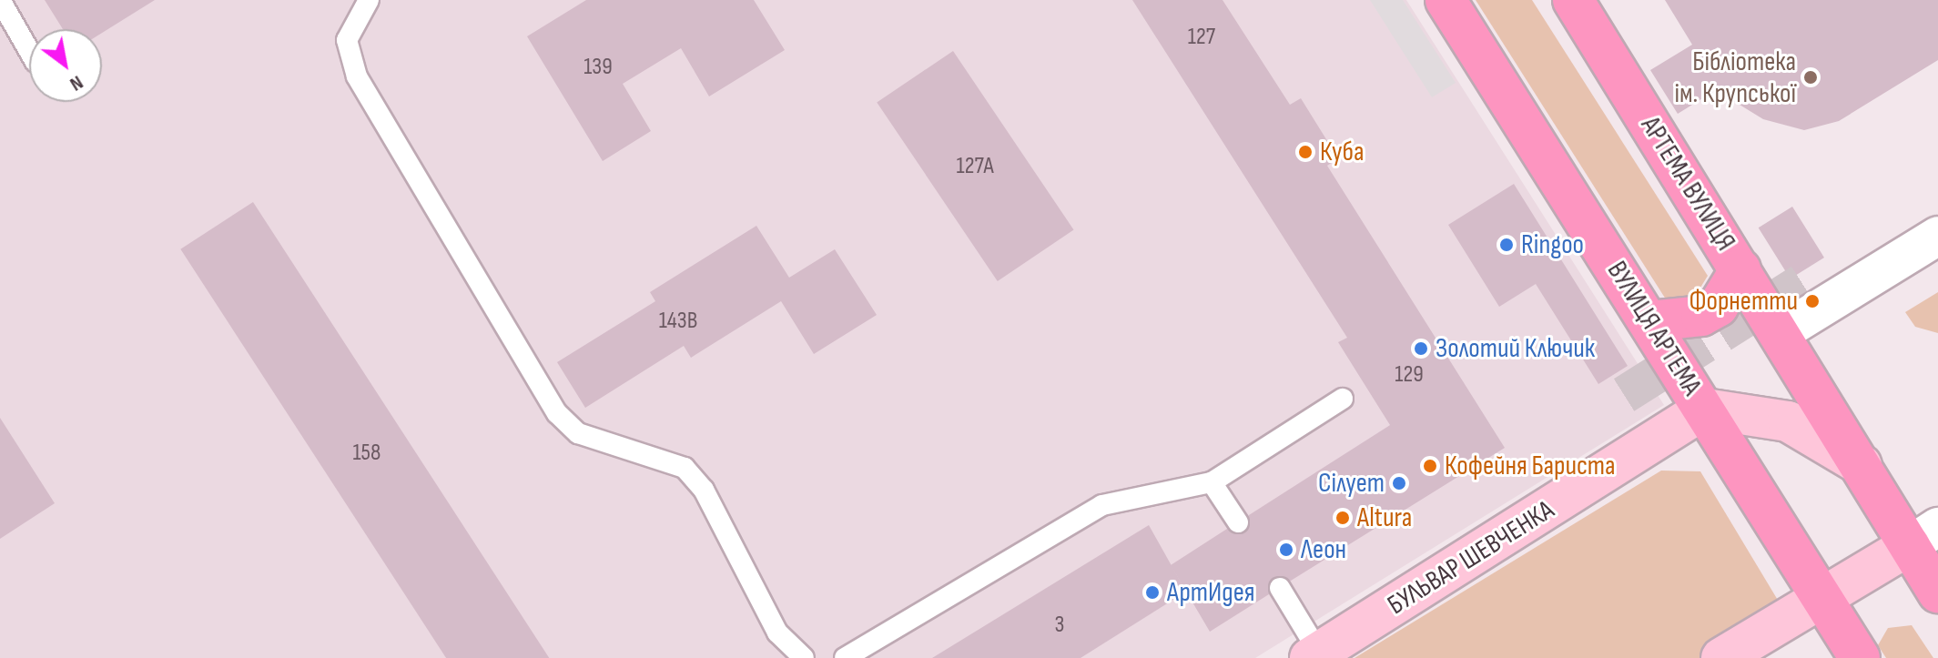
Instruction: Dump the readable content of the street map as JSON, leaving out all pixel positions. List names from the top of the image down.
{
  "streets": {
    "main road": ["АРТЕМА ВУЛИЦЯ", "ВУЛИЦЯ АРТЕМА", "БУЛЬВАР ШЕВЧЕНКА"]
  },
  "crossings": [
    ["ВУЛИЦЯ АРТЕМА", "БУЛЬВАР ШЕВЧЕНКА"]
  ],
  "places": [
    "Бібліотека ім. Крупської",
    "Куба",
    "Ringoo",
    "Форнетти",
    "Золотий Ключик",
    "Кофейня Бариста",
    "Сілует",
    "Altura",
    "Леон",
    "АртИдея"
  ],
  "house_numbers": [
    "127",
    "139",
    "127А",
    "143В",
    "129",
    "158",
    "3"
  ],
  "north": "bottom right"
}
